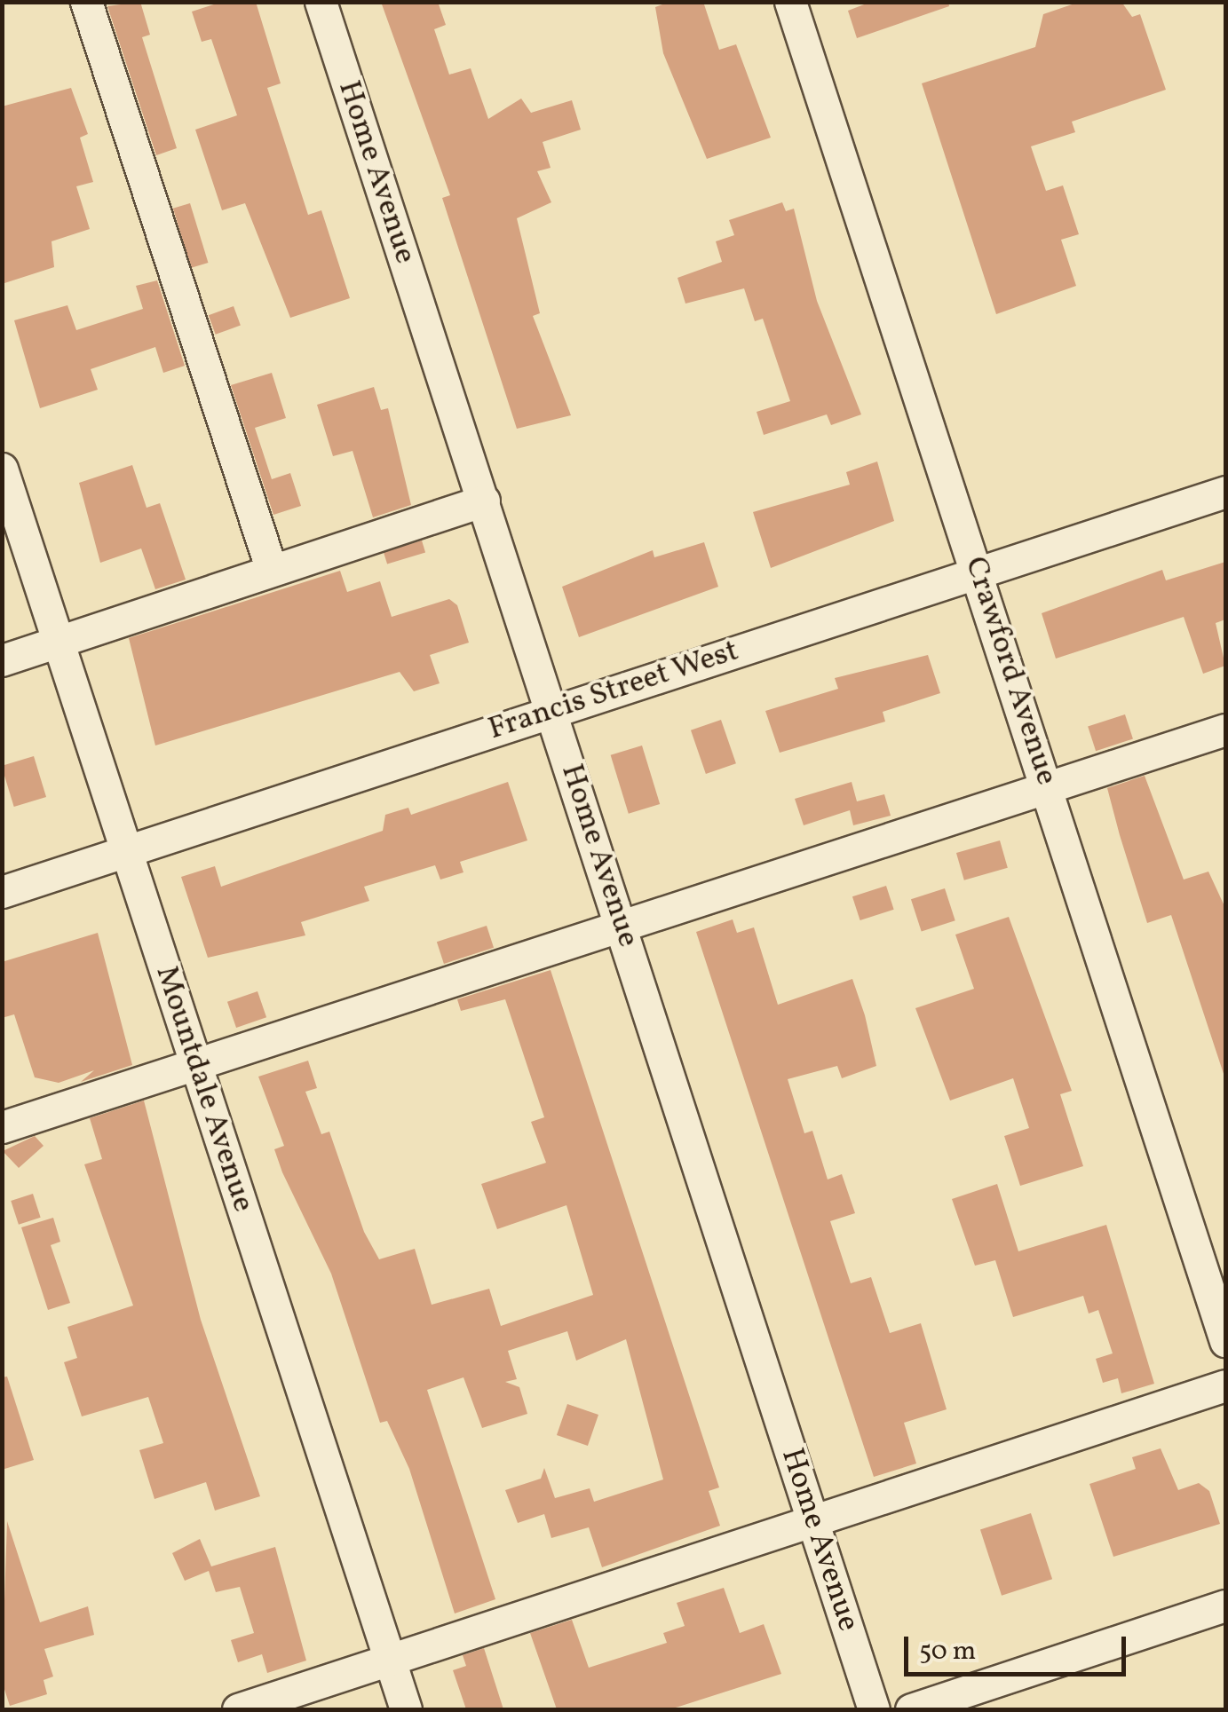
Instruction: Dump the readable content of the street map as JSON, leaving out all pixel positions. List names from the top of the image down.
{
  "streets": {
    "street": [
      "Home Avenue",
      "Crawford Avenue",
      "Francis Street West",
      "Mountdale Avenue"
    ]
  },
  "crossings": [
    ["Home Avenue", "Francis Street West"],
    ["Crawford Avenue", "Francis Street West"],
    ["Francis Street West", "Mountdale Avenue"]
  ],
  "scale_bar": "50 m"
}
